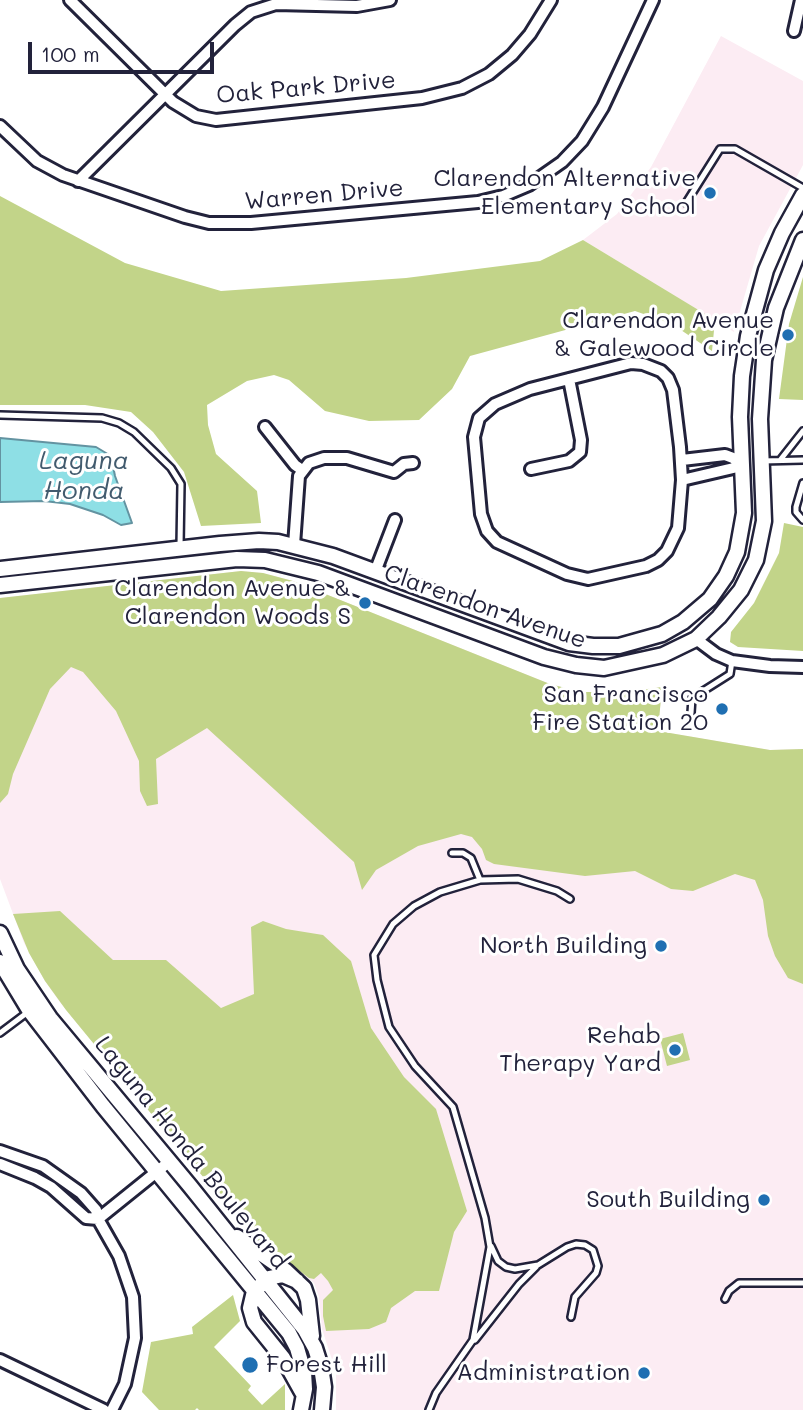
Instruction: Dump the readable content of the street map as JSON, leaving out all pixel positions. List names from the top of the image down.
{
  "streets": {
    "main road": ["Clarendon Avenue", "Laguna Honda Boulevard"],
    "street": ["Oak Park Drive", "Warren Drive"]
  },
  "water": ["Laguna Honda"],
  "places": [
    "Clarendon Alternative Elementary School",
    "Clarendon Avenue & Galewood Circle",
    "Clarendon Avenue & Clarendon Woods S",
    "San Francisco Fire Station 20",
    "North Building",
    "Rehab Therapy Yard",
    "South Building",
    "Forest Hill",
    "Administration"
  ],
  "scale_bar": "100 m"
}
